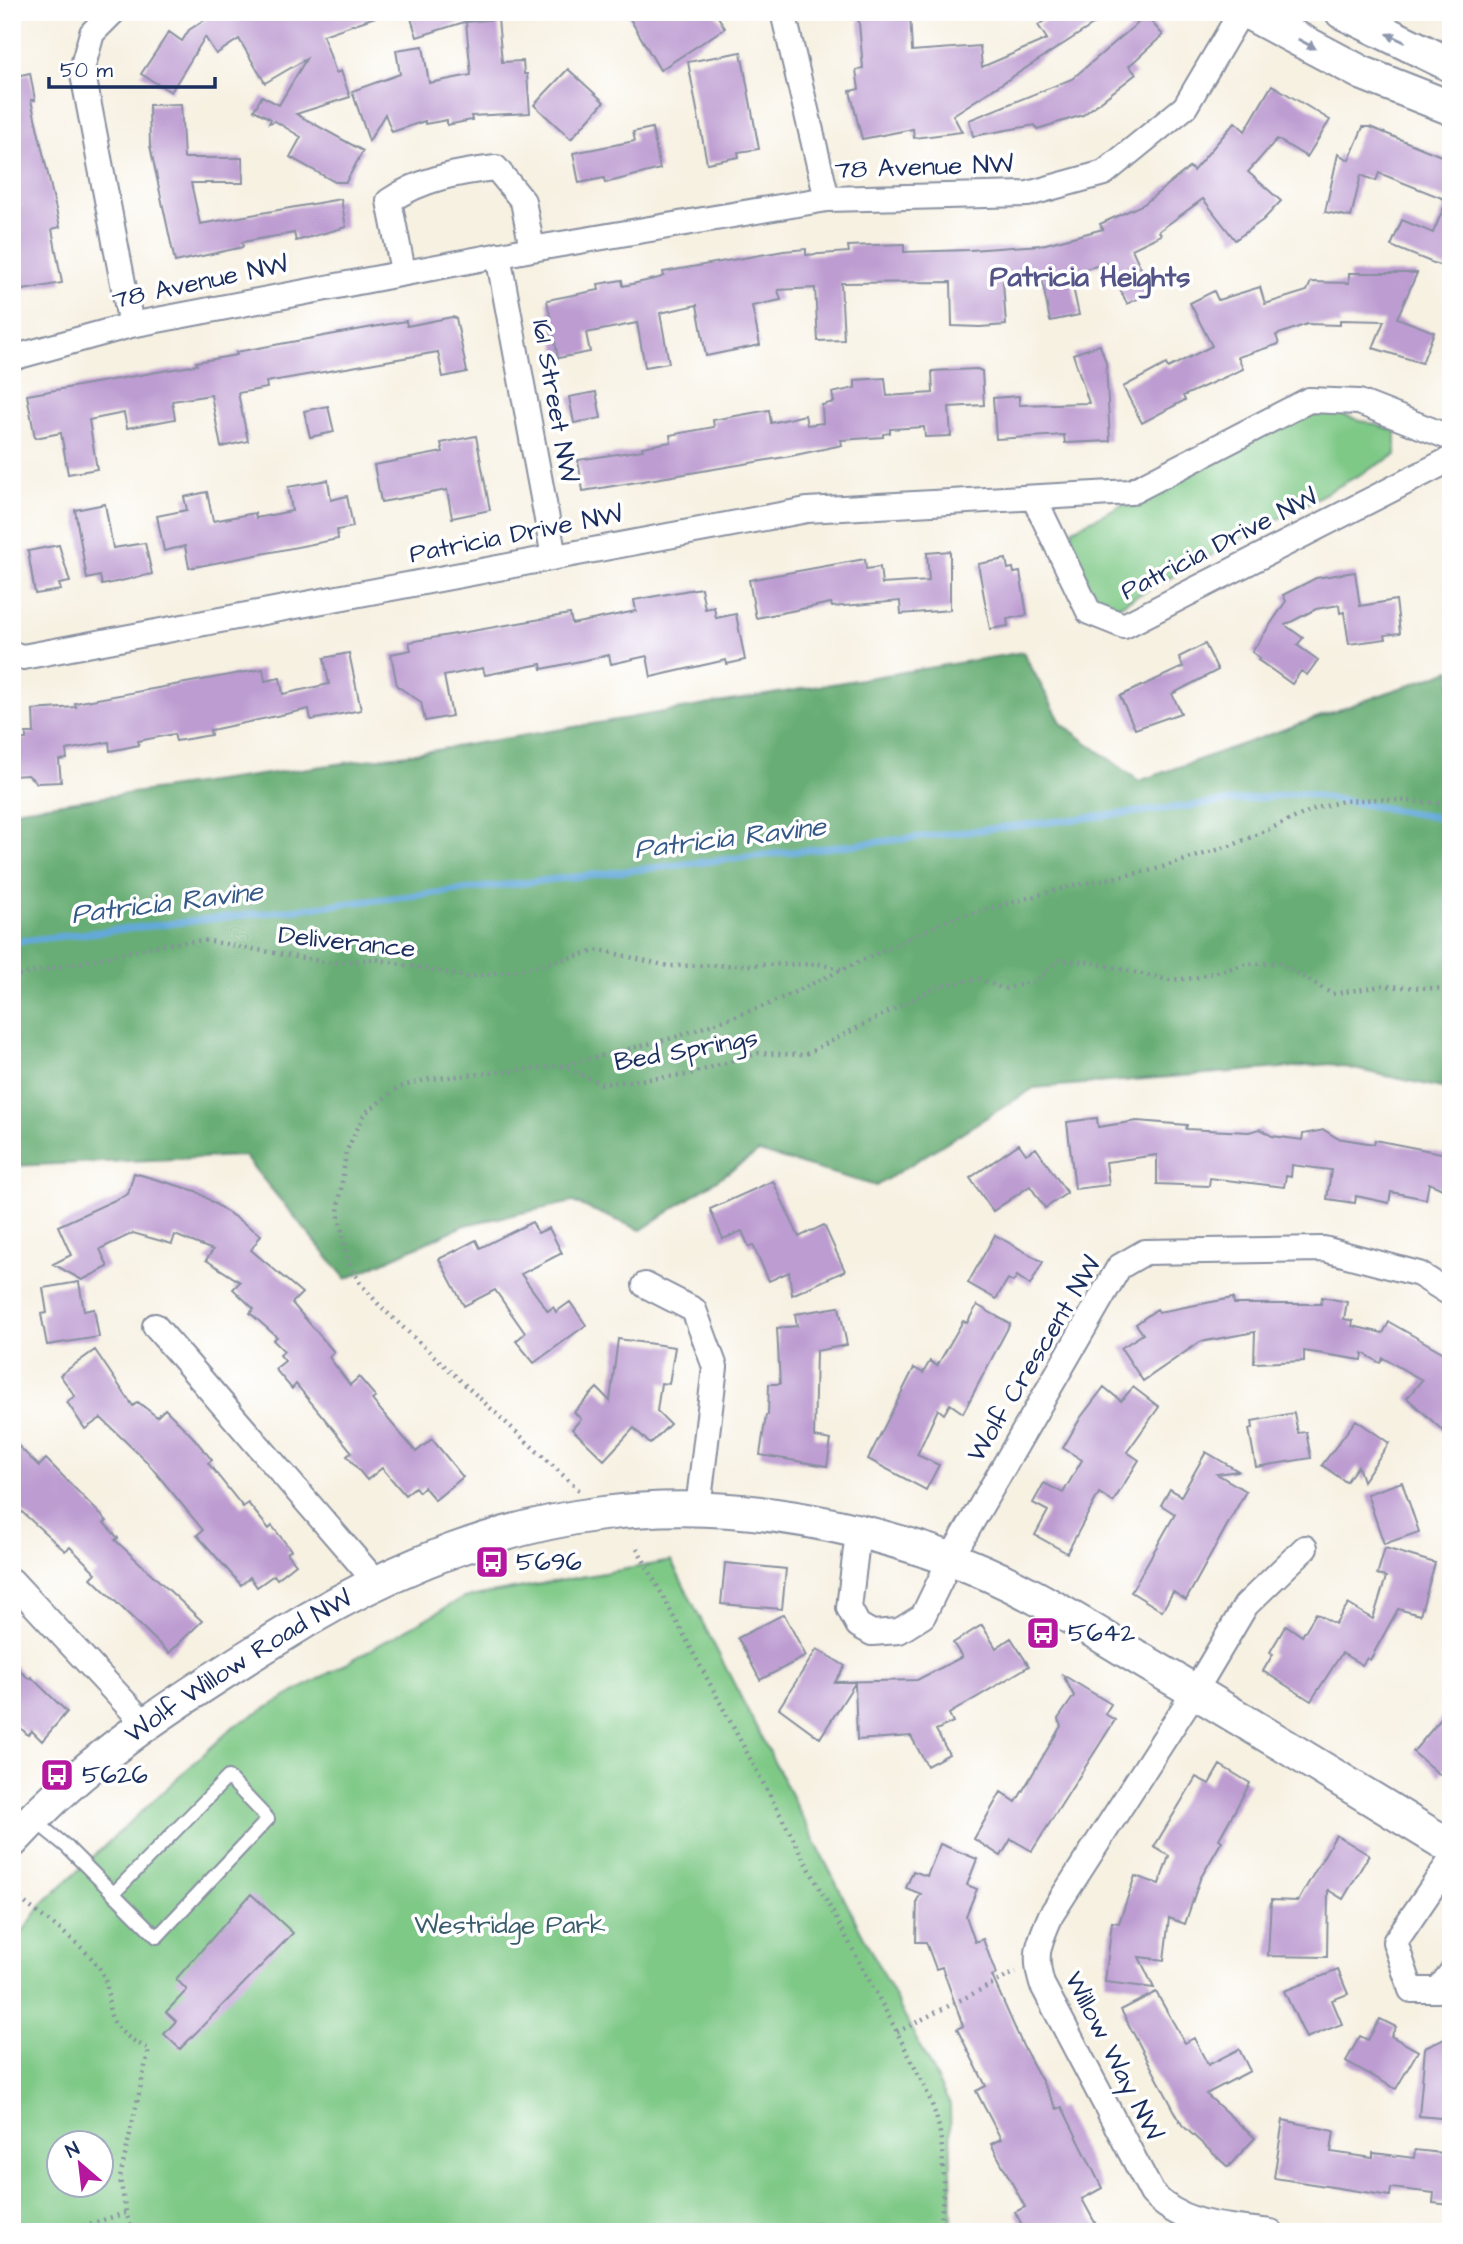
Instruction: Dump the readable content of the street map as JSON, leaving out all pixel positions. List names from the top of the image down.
{
  "streets": {
    "street": [
      "78 Avenue NW",
      "161 Street NW",
      "Patricia Drive NW",
      "Wolf Crescent NW",
      "Wolf Willow Road NW",
      "Willow Way NW"
    ],
    "path": ["Deliverance", "Bed Springs"]
  },
  "crossings": [
    ["78 Avenue NW", "161 Street NW"],
    ["161 Street NW", "Patricia Drive NW"],
    ["Wolf Crescent NW", "Wolf Willow Road NW"],
    ["Wolf Willow Road NW", "Willow Way NW"]
  ],
  "districts": ["Patricia Heights"],
  "water": ["Patricia Ravine"],
  "parks": ["Westridge Park"],
  "places": {
    "bus stop": ["5696", "5642", "5626"]
  },
  "scale_bar": "50 m",
  "north": "top left"
}
